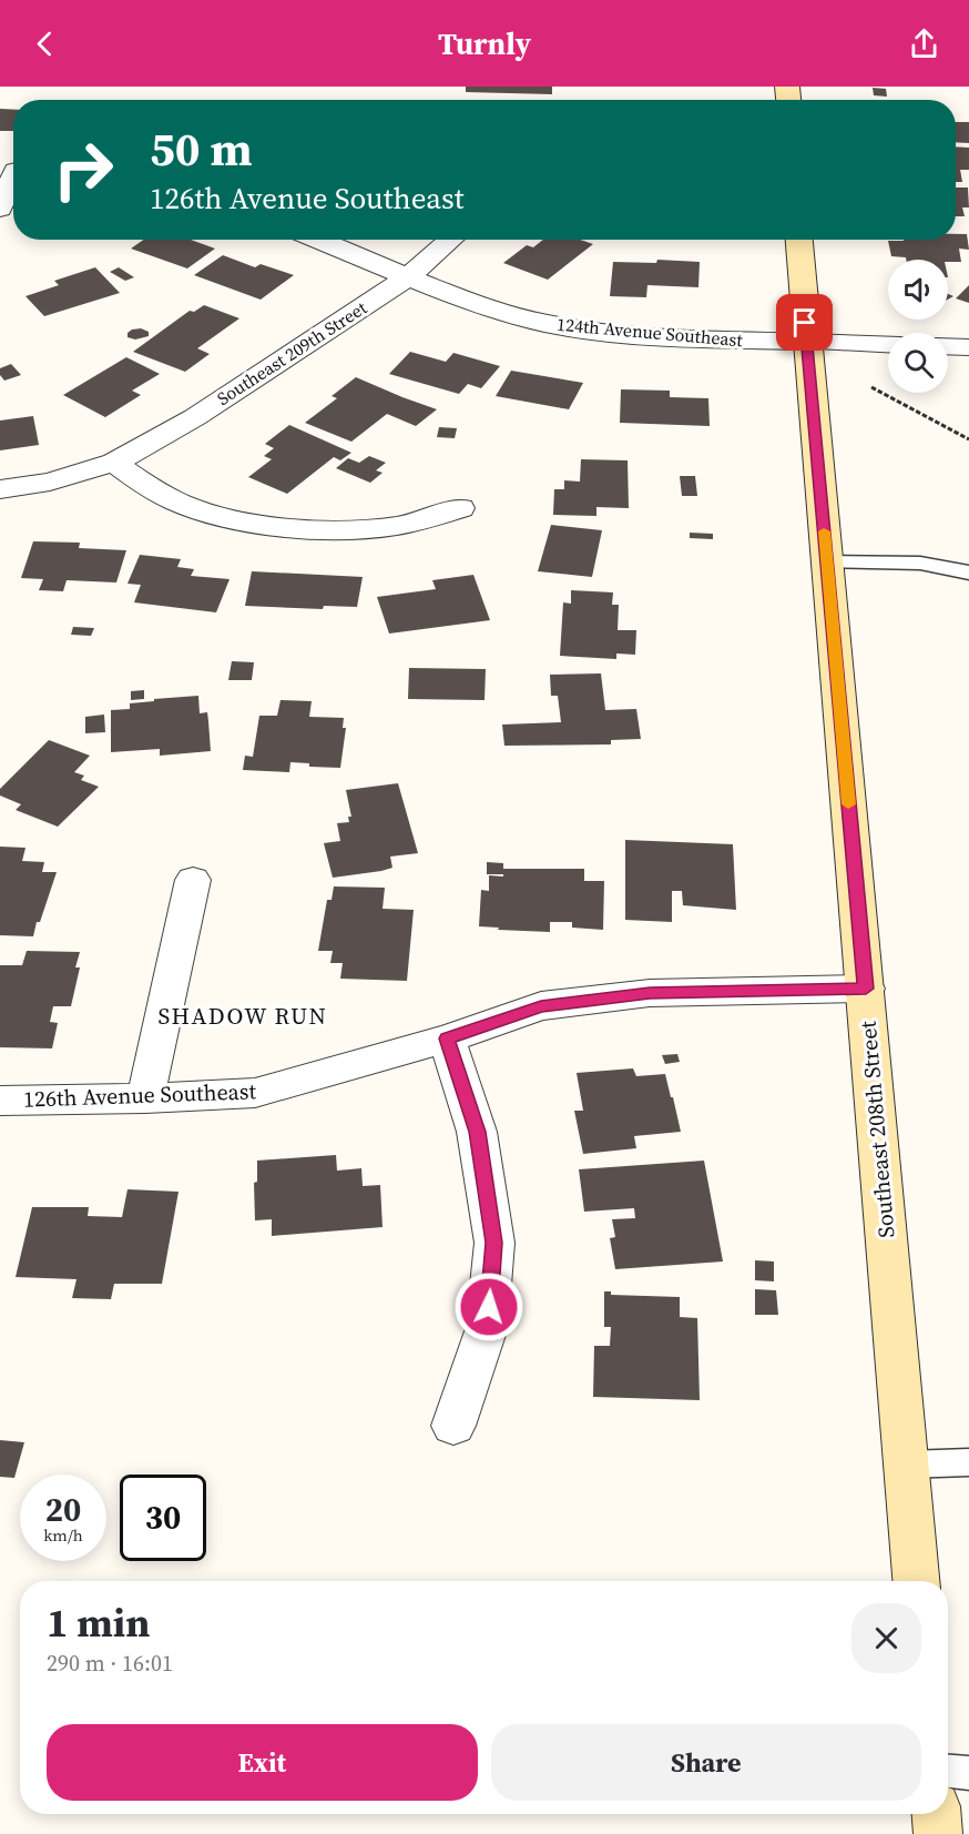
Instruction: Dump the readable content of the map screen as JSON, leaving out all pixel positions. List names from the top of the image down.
{
  "streets": {
    "main road": ["Southeast 208th Street"],
    "street": ["124th Avenue Southeast", "Southeast 209th Street", "126th Avenue Southeast"]
  },
  "crossings": [
    ["124th Avenue Southeast", "Southeast 209th Street"],
    ["124th Avenue Southeast", "Southeast 208th Street"],
    ["126th Avenue Southeast", "Southeast 208th Street"]
  ],
  "districts": ["SHADOW RUN"],
  "page": {
    "header": "Turnly",
    "turn": ["50 m", "126th Avenue Southeast"],
    "speed": "20 km/h",
    "limit": "30",
    "heading": ["1 min", "290 m · 16:01"],
    "buttons": ["Exit", "Share"]
  }
}
